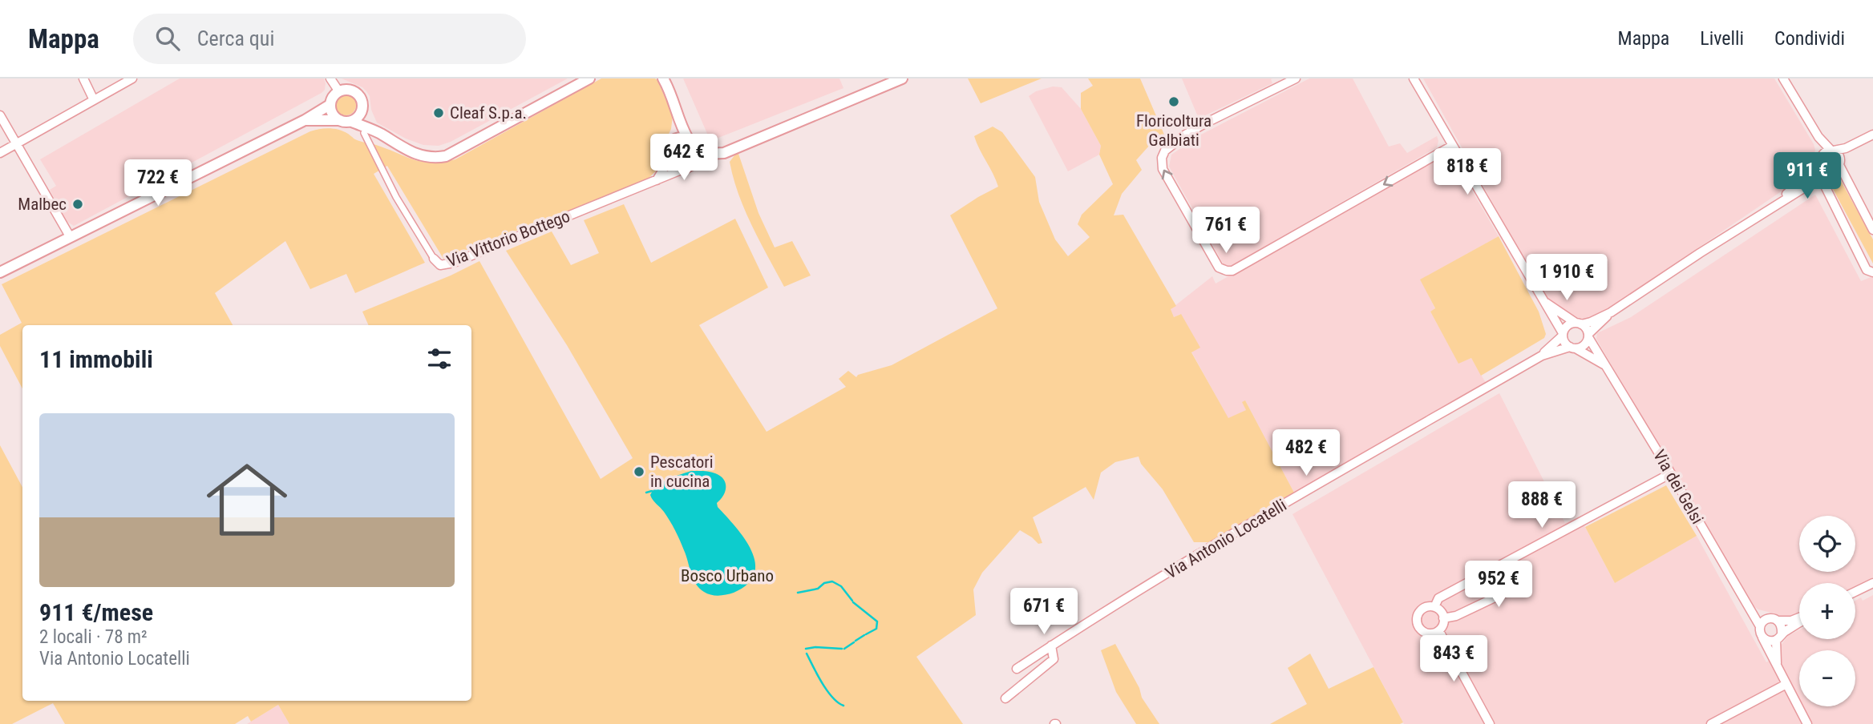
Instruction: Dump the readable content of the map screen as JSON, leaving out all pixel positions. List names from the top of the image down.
{
  "streets": {
    "street": ["Via Vittorio Bottego", "Via dei Gelsi", "Via Antonio Locatelli"]
  },
  "crossings": [
    ["Via dei Gelsi", "Via Antonio Locatelli"]
  ],
  "parks": ["Bosco Urbano"],
  "places": [
    "Floricoltura Galbiati",
    "Cleaf S.p.a.",
    "Malbec",
    "Pescatori in cucina"
  ],
  "page": {
    "header": "Mappa",
    "search": "Cerca qui",
    "nav": ["Mappa", "Livelli", "Condividi"],
    "price": [
      "642 €",
      "818 €",
      "911 €",
      "722 €",
      "761 €",
      "1 910 €",
      "482 €",
      "888 €",
      "952 €",
      "671 €",
      "843 €"
    ],
    "heading": "11 immobili",
    "list": [
      {
        "name": "911 €/mese",
        "note": "2 locali · 78 m² · Via Antonio Locatelli"
      }
    ],
    "map_buttons": ["+", "−"]
  }
}
